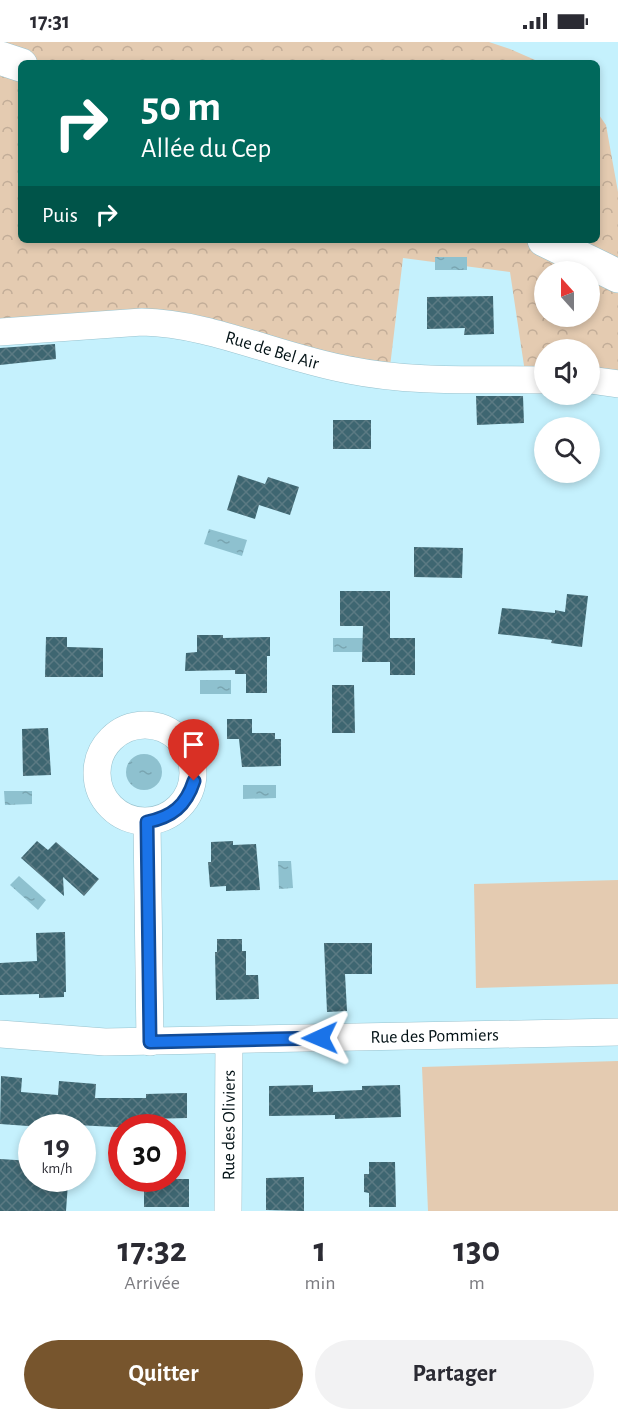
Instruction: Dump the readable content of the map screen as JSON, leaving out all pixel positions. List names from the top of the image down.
{
  "streets": {
    "street": ["Rue de Bel Air", "Rue des Pommiers", "Rue des Oliviers"]
  },
  "crossings": [
    ["Rue des Pommiers", "Rue des Oliviers"]
  ],
  "north": "top",
  "page": {
    "status": "17:31",
    "turn": ["50 m", "Allée du Cep"],
    "then": "Puis",
    "speed": "19 km/h",
    "limit": "30",
    "eta": [
      "17:32",
      "Arrivée",
      "1",
      "min",
      "130",
      "m"
    ],
    "buttons": ["Quitter", "Partager"]
  }
}
